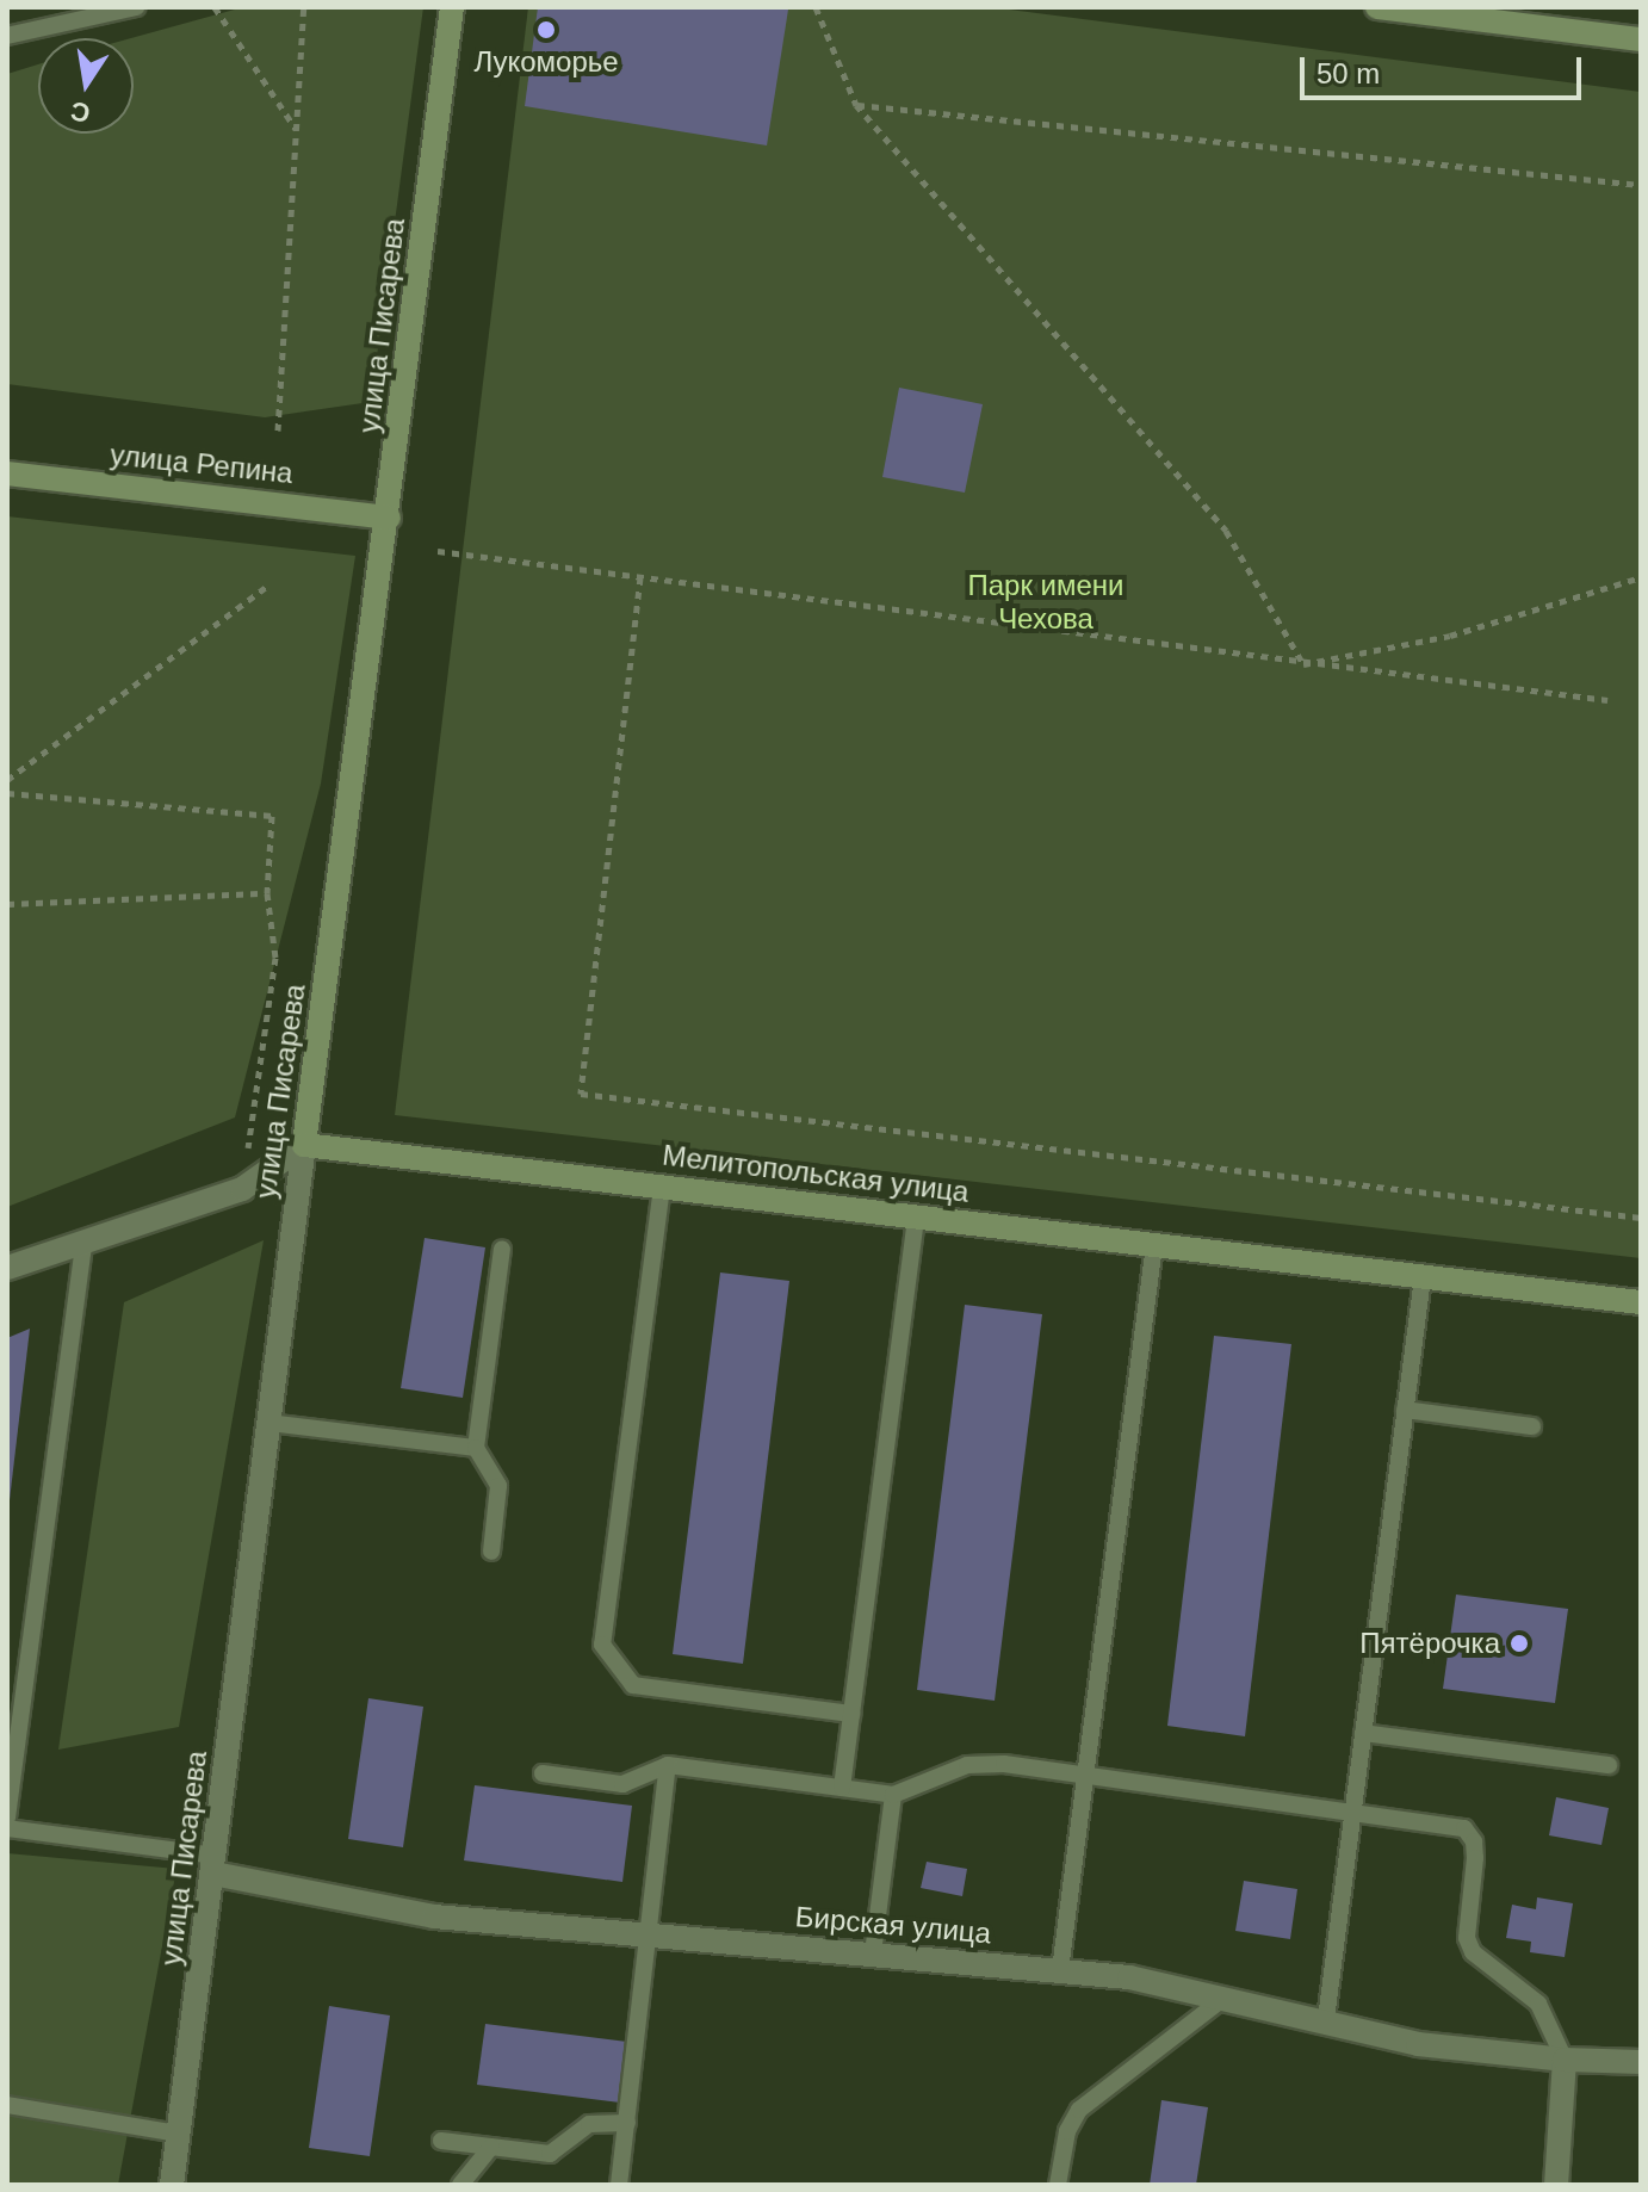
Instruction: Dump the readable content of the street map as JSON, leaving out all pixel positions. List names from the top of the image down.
{
  "streets": {
    "main road": ["улица Писарева", "улица Репина", "Мелитопольская улица"],
    "street": ["Бирская улица"]
  },
  "crossings": [
    ["улица Писарева", "улица Репина"],
    ["улица Писарева", "Мелитопольская улица"],
    ["улица Писарева", "Бирская улица"]
  ],
  "parks": ["Парк имени Чехова"],
  "places": ["Лукоморье", "Пятёрочка"],
  "scale_bar": "50 m",
  "north": "bottom"
}
